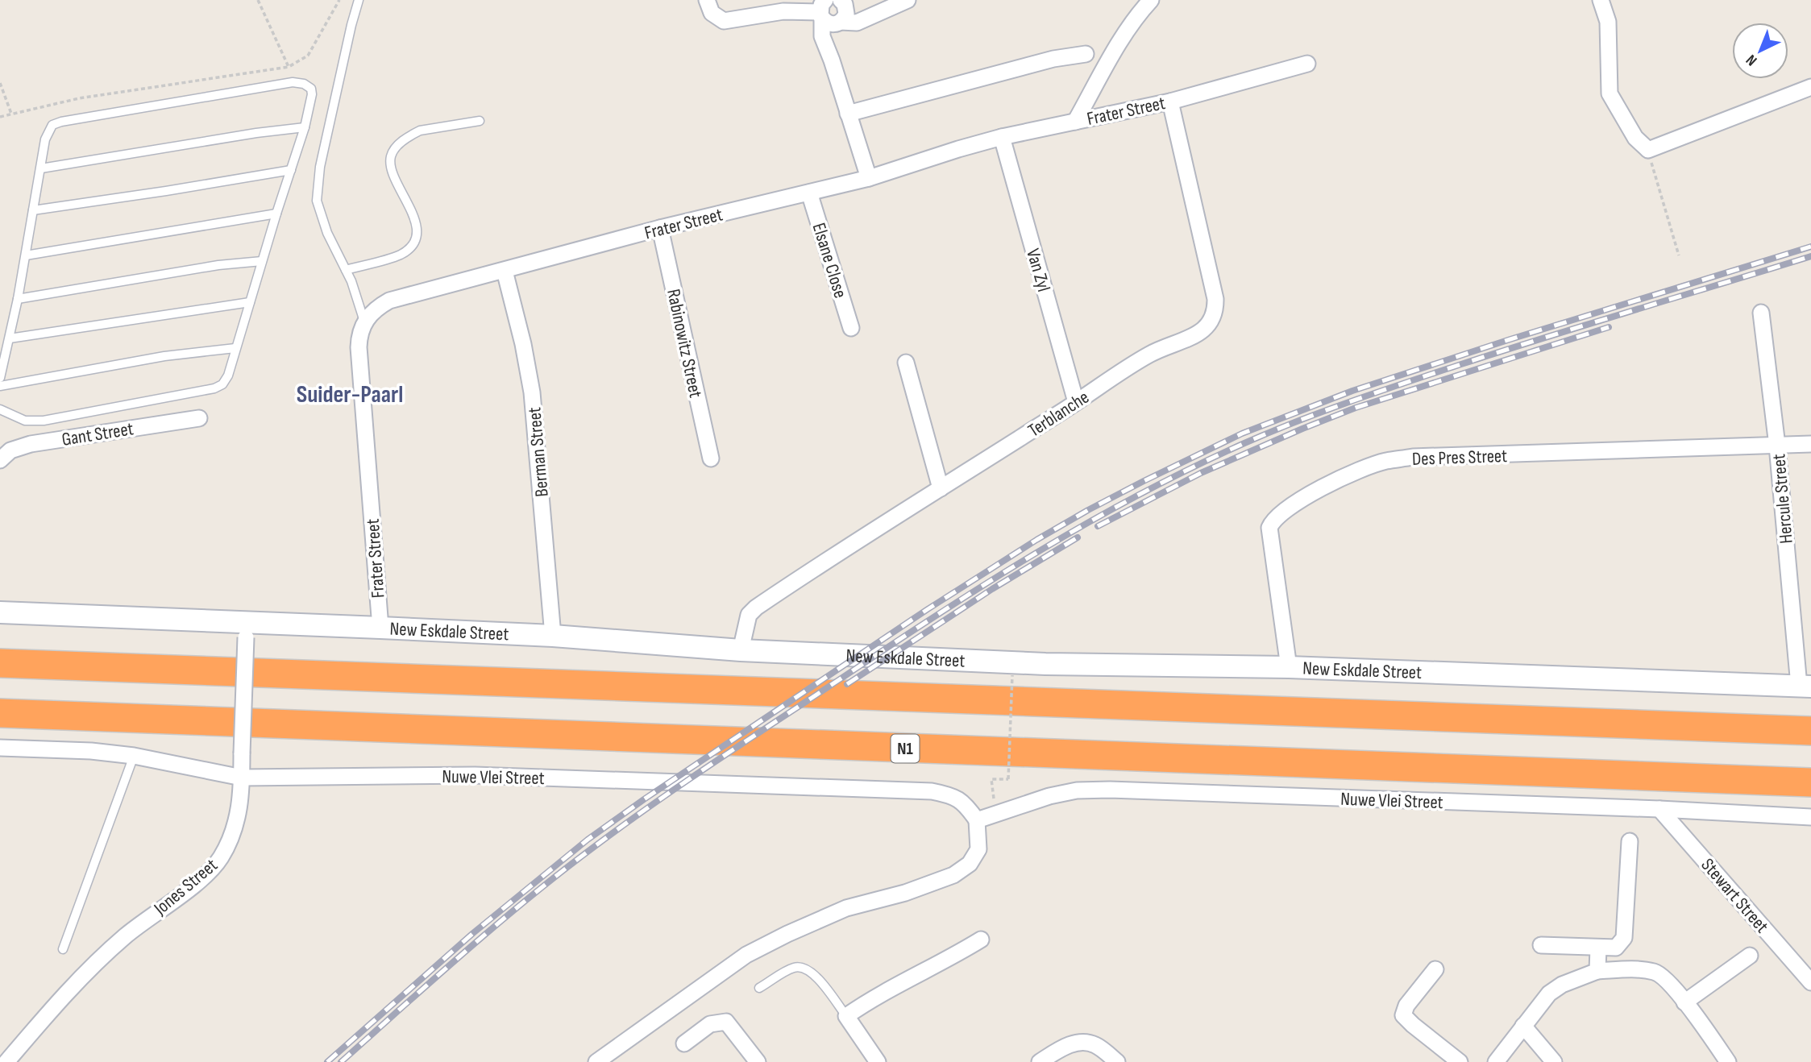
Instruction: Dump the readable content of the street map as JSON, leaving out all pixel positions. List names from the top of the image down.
{
  "streets": {
    "highway": ["N1"],
    "street": [
      "Frater Street",
      "Elsane Close",
      "Van Zyl",
      "Rabinowitz Street",
      "Terblanche",
      "Gant Street",
      "Berman Street",
      "Des Pres Street",
      "Hercule Street",
      "New Eskdale Street",
      "Nuwe Vlei Street",
      "Jones Street",
      "Stewart Street"
    ]
  },
  "crossings": [
    ["Frater Street", "Elsane Close"],
    ["Frater Street", "Van Zyl"],
    ["Frater Street", "Rabinowitz Street"],
    ["Frater Street", "Terblanche"],
    ["Frater Street", "Berman Street"],
    ["Frater Street", "New Eskdale Street"],
    ["Van Zyl", "Terblanche"],
    ["Terblanche", "New Eskdale Street"],
    ["Berman Street", "New Eskdale Street"],
    ["Des Pres Street", "Hercule Street"],
    ["Des Pres Street", "New Eskdale Street"],
    ["Hercule Street", "New Eskdale Street"],
    ["New Eskdale Street", "Jones Street"],
    ["Nuwe Vlei Street", "Jones Street"],
    ["Nuwe Vlei Street", "Stewart Street"]
  ],
  "districts": ["Suider-Paarl"],
  "north": "bottom left"
}
